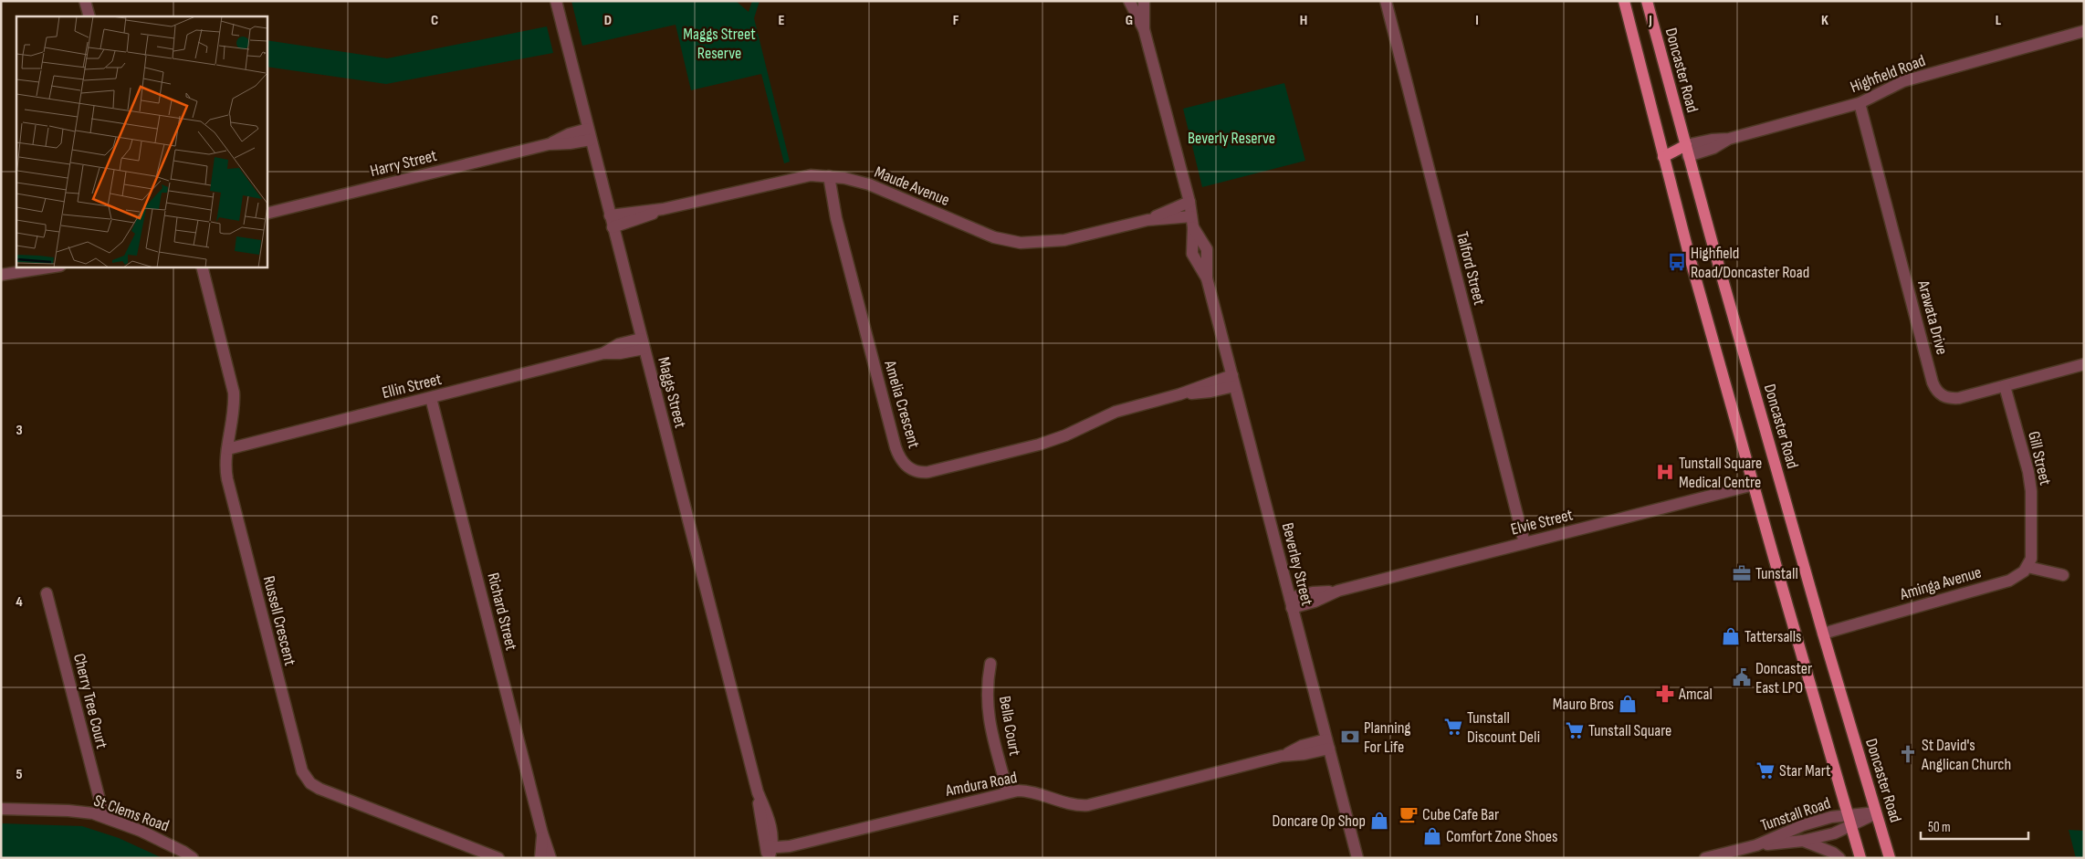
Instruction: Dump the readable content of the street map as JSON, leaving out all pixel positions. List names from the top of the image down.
{
  "streets": {
    "main road": ["Doncaster Road"],
    "street": [
      "Highfield Road",
      "Harry Street",
      "Maude Avenue",
      "Talford Street",
      "Arawata Drive",
      "Ellin Street",
      "Maggs Street",
      "Amelia Crescent",
      "Gill Street",
      "Elvie Street",
      "Beverley Street",
      "Aminga Avenue",
      "Richard Street",
      "Russell Crescent",
      "Cherry Tree Court",
      "Bella Court",
      "Amdura Road",
      "St Clems Road",
      "Tunstall Road"
    ]
  },
  "crossings": [
    ["Doncaster Road", "Highfield Road"],
    ["Doncaster Road", "Aminga Avenue"],
    ["Doncaster Road", "Tunstall Road"],
    ["Highfield Road", "Arawata Drive"],
    ["Harry Street", "Maggs Street"],
    ["Maude Avenue", "Maggs Street"],
    ["Maude Avenue", "Amelia Crescent"],
    ["Maude Avenue", "Beverley Street"],
    ["Talford Street", "Elvie Street"],
    ["Arawata Drive", "Gill Street"],
    ["Ellin Street", "Maggs Street"],
    ["Ellin Street", "Richard Street"],
    ["Ellin Street", "Russell Crescent"],
    ["Maggs Street", "Amdura Road"],
    ["Amelia Crescent", "Beverley Street"],
    ["Gill Street", "Aminga Avenue"],
    ["Elvie Street", "Beverley Street"],
    ["Beverley Street", "Amdura Road"],
    ["Cherry Tree Court", "St Clems Road"],
    ["Bella Court", "Amdura Road"]
  ],
  "parks": ["Maggs Street Reserve", "Beverly Reserve"],
  "places": {
    "bus stop": ["Highfield Road/Doncaster Road"],
    "hospital": ["Tunstall Square Medical Centre"],
    "office": ["Tunstall"],
    "shop": [
      "Tattersalls",
      "Mauro Bros",
      "Doncare Op Shop",
      "Comfort Zone Shoes"
    ],
    "public building": ["Doncaster East LPO"],
    "pharmacy": ["Amcal"],
    "supermarket": ["Tunstall Discount Deli", "Tunstall Square", "Star Mart"],
    "bank": ["Planning For Life"],
    "church": ["St David's Anglican Church"],
    "cafe": ["Cube Cafe Bar"]
  },
  "scale_bar": "50 m",
  "grid": {
    "columns": [
      "C",
      "D",
      "E",
      "F",
      "G",
      "H",
      "I",
      "J",
      "K",
      "L"
    ],
    "rows": ["3", "4", "5"]
  }
}
